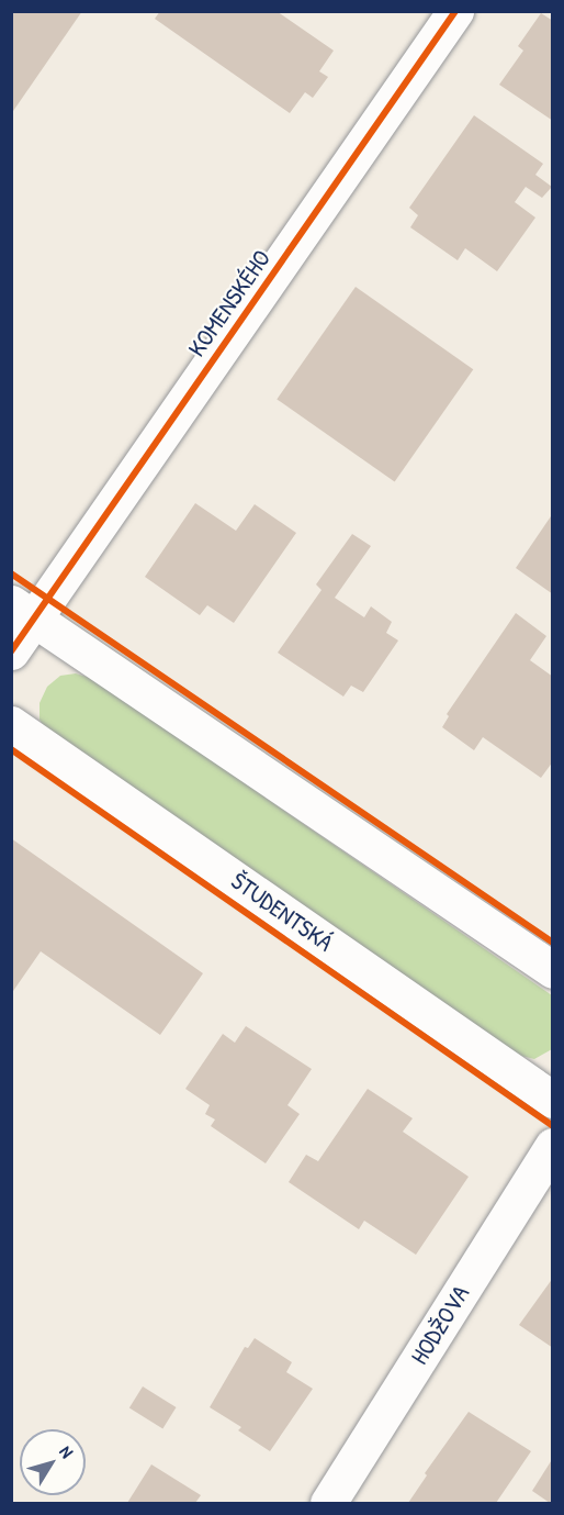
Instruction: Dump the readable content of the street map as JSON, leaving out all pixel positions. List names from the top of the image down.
{
  "streets": {
    "street": ["KOMENSKÉHO", "ŠTUDENTSKÁ", "HODŽOVA"]
  },
  "north": "top right"
}
